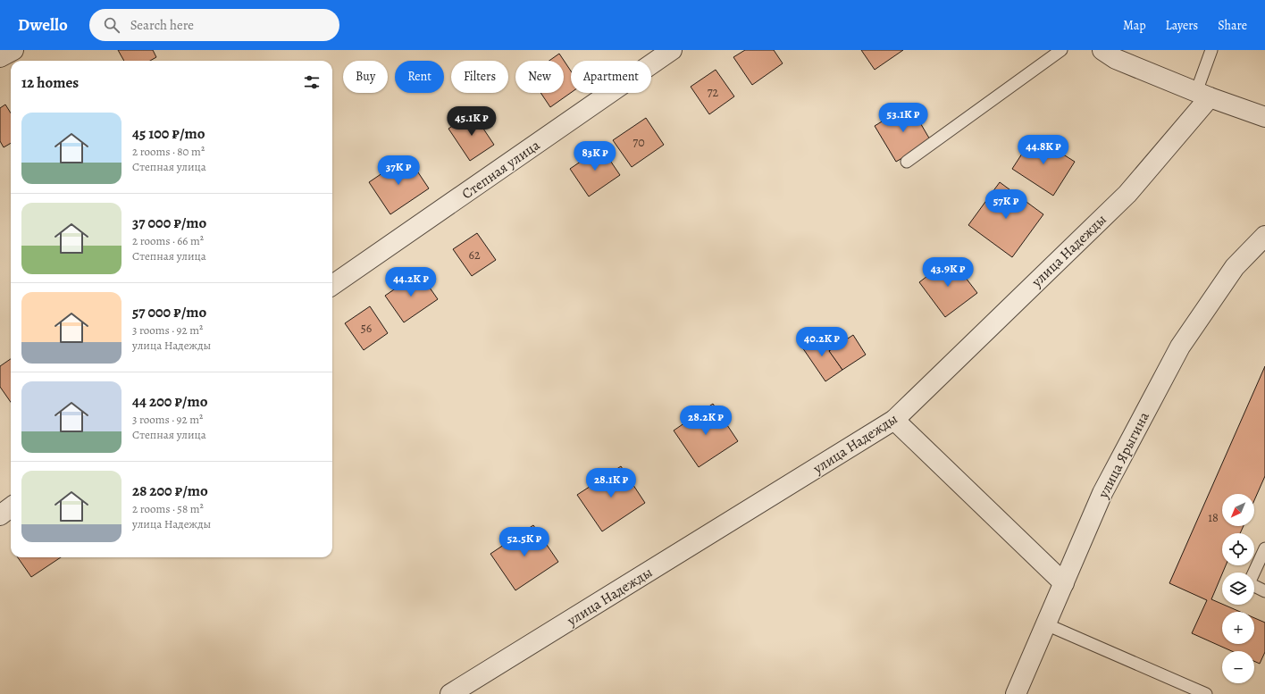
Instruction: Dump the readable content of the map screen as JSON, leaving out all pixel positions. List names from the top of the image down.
{
  "streets": {
    "street": ["Степная улица", "улица Надежды", "улица Ярыгина"]
  },
  "house_numbers": [
    "72",
    "70",
    "62",
    "56",
    "18"
  ],
  "north": "bottom left",
  "page": {
    "header": "Dwello",
    "search": "Search here",
    "nav": ["Map", "Layers", "Share"],
    "chip": [
      "Buy",
      "Rent",
      "Filters",
      "New",
      "Apartment"
    ],
    "heading": "12 homes",
    "price": [
      "53.1K ₽",
      "45.1K ₽",
      "44.8K ₽",
      "83K ₽",
      "37K ₽",
      "57K ₽",
      "43.9K ₽",
      "44.2K ₽",
      "40.2K ₽",
      "28.2K ₽",
      "28.1K ₽",
      "52.5K ₽"
    ],
    "list": [
      {
        "name": "45 100 ₽/mo",
        "note": "2 rooms · 80 m² · Степная улица"
      },
      {
        "name": "37 000 ₽/mo",
        "note": "2 rooms · 66 m² · Степная улица"
      },
      {
        "name": "57 000 ₽/mo",
        "note": "3 rooms · 92 m² · улица Надежды"
      },
      {
        "name": "44 200 ₽/mo",
        "note": "3 rooms · 92 m² · Степная улица"
      },
      {
        "name": "28 200 ₽/mo",
        "note": "2 rooms · 58 m² · улица Надежды"
      }
    ],
    "map_buttons": ["+", "−"]
  }
}
